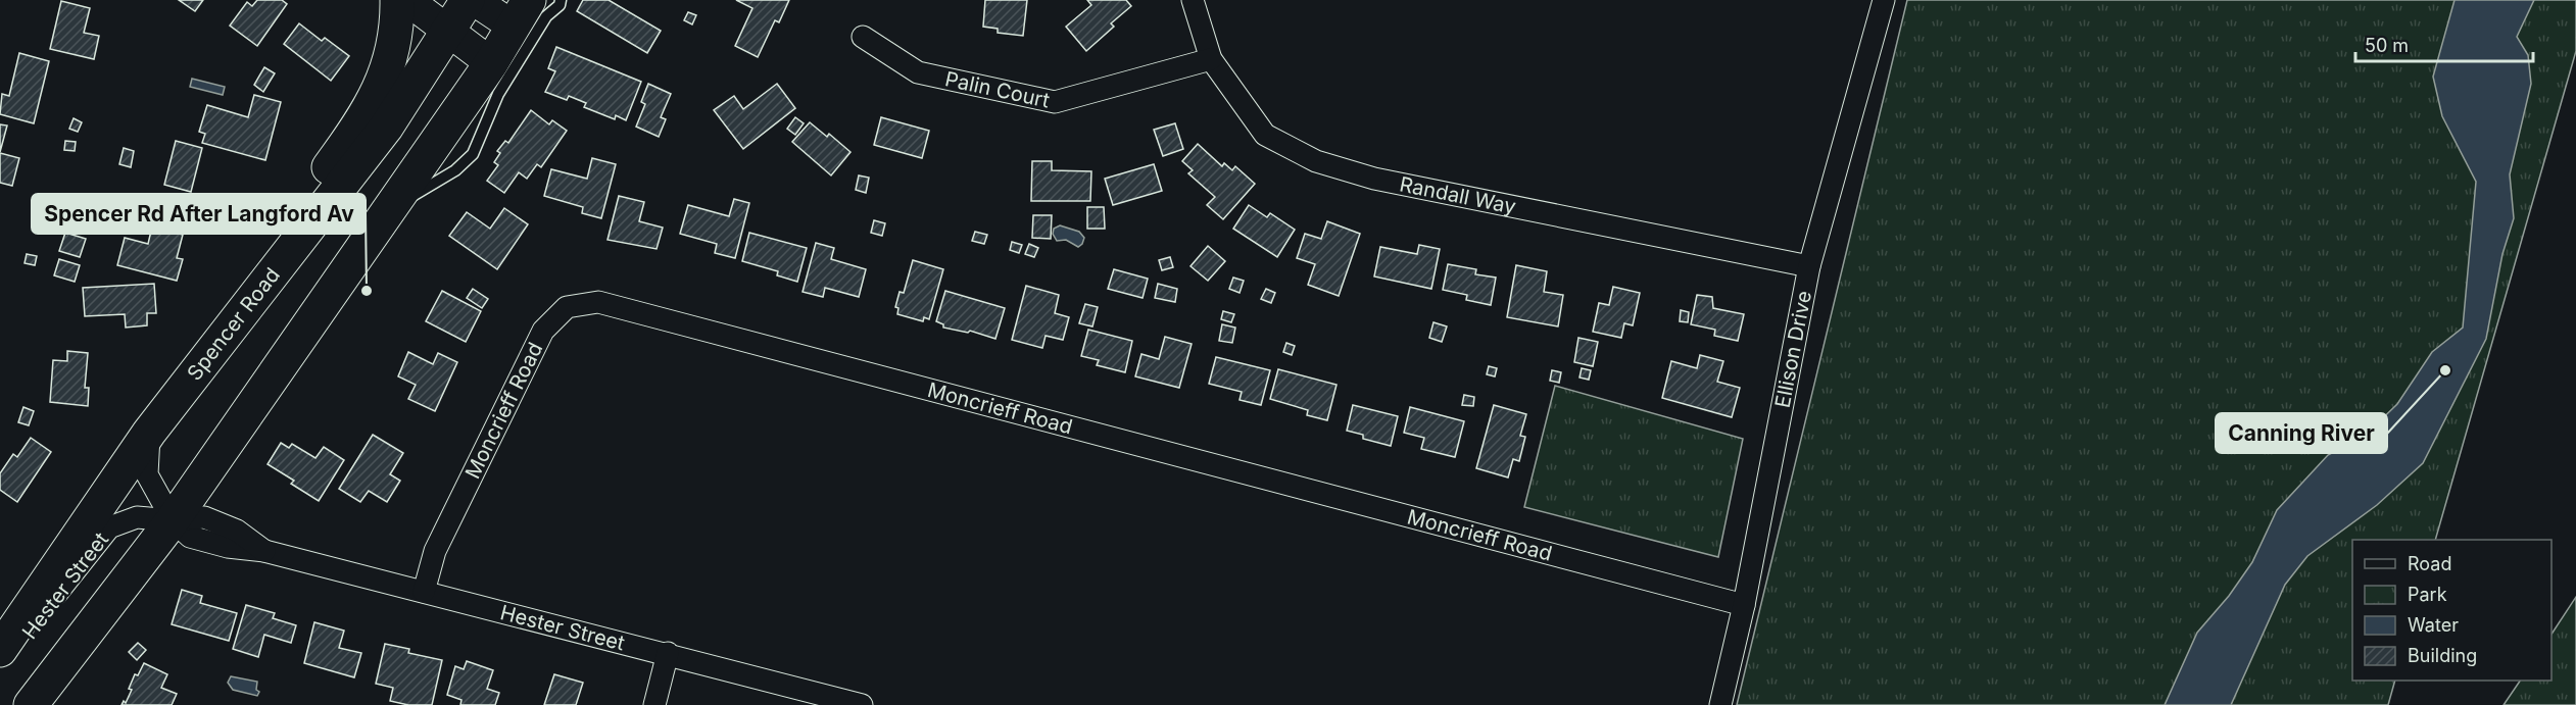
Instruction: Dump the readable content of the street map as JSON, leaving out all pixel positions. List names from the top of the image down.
{
  "streets": {
    "main road": ["Spencer Road"],
    "street": [
      "Palin Court",
      "Randall Way",
      "Ellison Drive",
      "Moncrieff Road",
      "Hester Street"
    ]
  },
  "crossings": [
    ["Palin Court", "Randall Way"],
    ["Randall Way", "Ellison Drive"],
    ["Spencer Road", "Hester Street"],
    ["Ellison Drive", "Moncrieff Road"],
    ["Moncrieff Road", "Hester Street"]
  ],
  "places": ["Spencer Rd After Langford Av", "Canning River"],
  "legend": [
    "Road",
    "Park",
    "Water",
    "Building"
  ],
  "scale_bar": "50 m"
}
